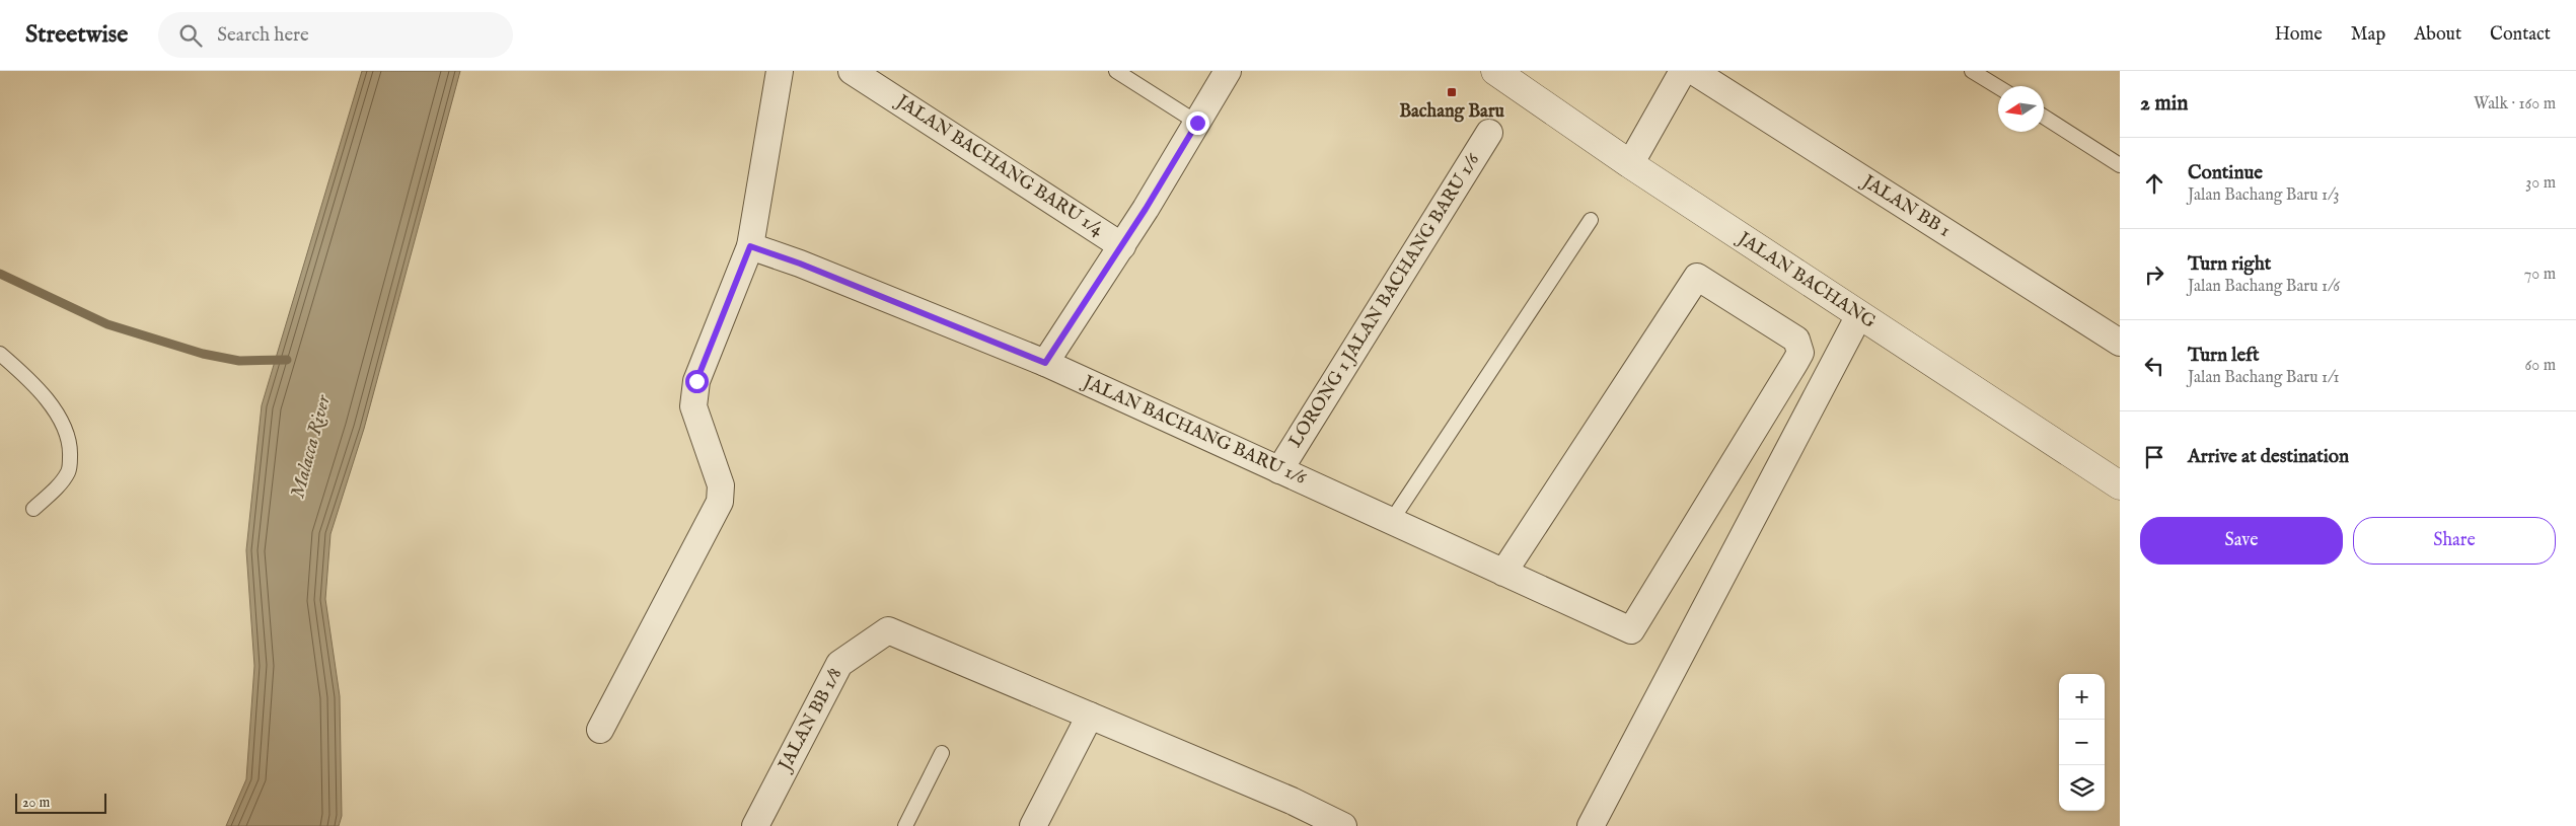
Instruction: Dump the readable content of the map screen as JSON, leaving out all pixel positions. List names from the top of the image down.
{
  "streets": {
    "street": [
      "JALAN BACHANG BARU 1/4",
      "JALAN BB 1",
      "JALAN BACHANG",
      "LORONG 1 JALAN BACHANG BARU 1/6",
      "JALAN BACHANG BARU 1/6",
      "JALAN BB 1/8"
    ]
  },
  "crossings": [
    ["LORONG 1 JALAN BACHANG BARU 1/6", "JALAN BACHANG BARU 1/6"]
  ],
  "water": ["Malacca River"],
  "places": {
    "transit": ["Bachang Baru"]
  },
  "scale_bar": "20 m",
  "north": "left",
  "page": {
    "header": "Streetwise",
    "search": "Search here",
    "nav": [
      "Home",
      "Map",
      "About",
      "Contact"
    ],
    "heading": ["2 min", "Walk · 160 m"],
    "list": [
      ["Continue", "Jalan Bachang Baru 1/3", "30 m"],
      ["Turn right", "Jalan Bachang Baru 1/6", "70 m"],
      ["Turn left", "Jalan Bachang Baru 1/1", "60 m"],
      "Arrive at destination"
    ],
    "buttons": ["Save", "Share"],
    "map_buttons": ["+", "−"],
    "scale": "20 m"
  }
}
